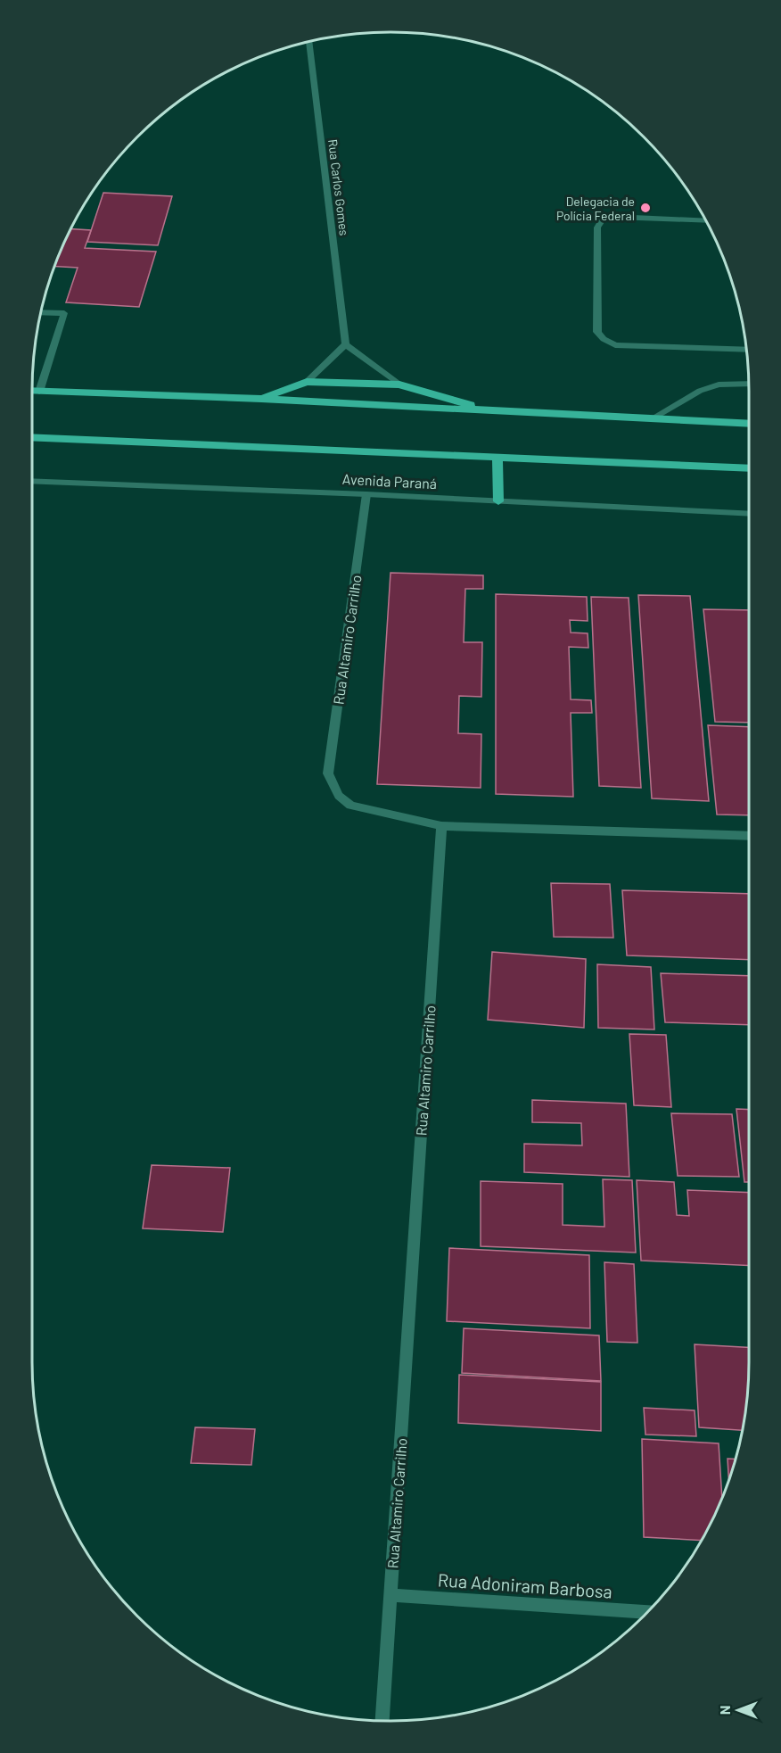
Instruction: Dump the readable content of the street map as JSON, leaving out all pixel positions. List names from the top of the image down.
{
  "streets": {
    "main road": ["Avenida Paraná"],
    "street": ["Rua Carlos Gomes", "Rua Altamiro Carrilho", "Rua Adoniram Barbosa"]
  },
  "crossings": [
    ["Avenida Paraná", "Rua Altamiro Carrilho"],
    ["Rua Altamiro Carrilho", "Rua Adoniram Barbosa"]
  ],
  "places": ["Delegacia de Polícia Federal"],
  "north": "left"
}
